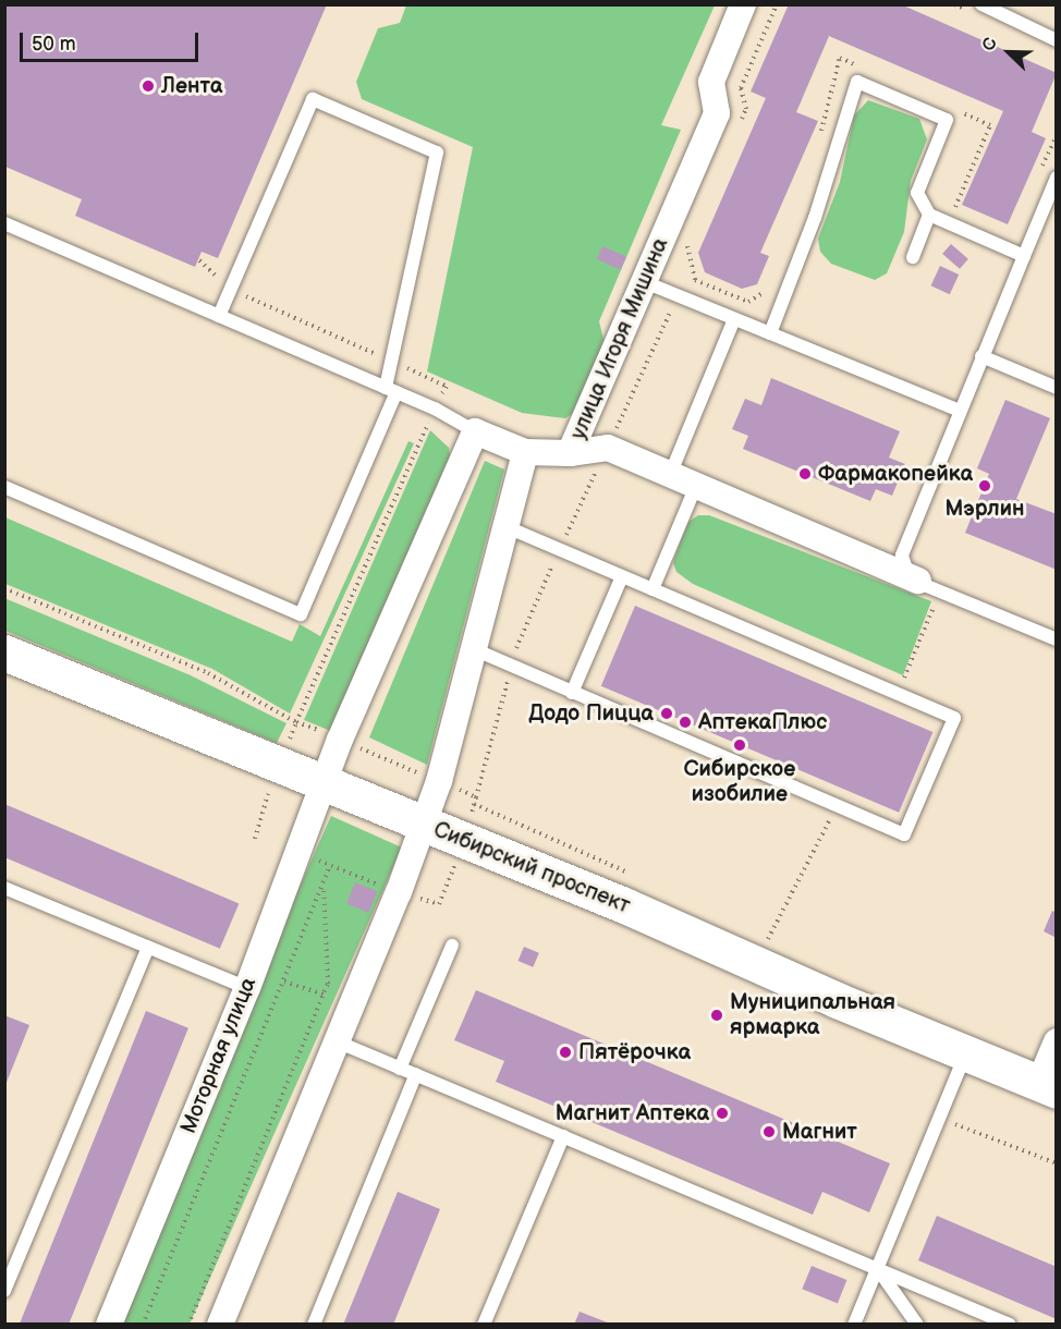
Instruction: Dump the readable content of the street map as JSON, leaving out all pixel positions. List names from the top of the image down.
{
  "streets": {
    "main road": ["Сибирский проспект"],
    "street": ["улица Игоря Мишина", "Моторная улица"]
  },
  "crossings": [
    ["Сибирский проспект", "Моторная улица"]
  ],
  "places": [
    "Лента",
    "Фармакопейка",
    "Мэрлин",
    "Додо Пицца",
    "АптекаПлюс",
    "Сибирское изобилие",
    "Муниципальная ярмарка",
    "Пятёрочка",
    "Магнит Аптека",
    "Магнит"
  ],
  "scale_bar": "50 m",
  "north": "top left"
}
